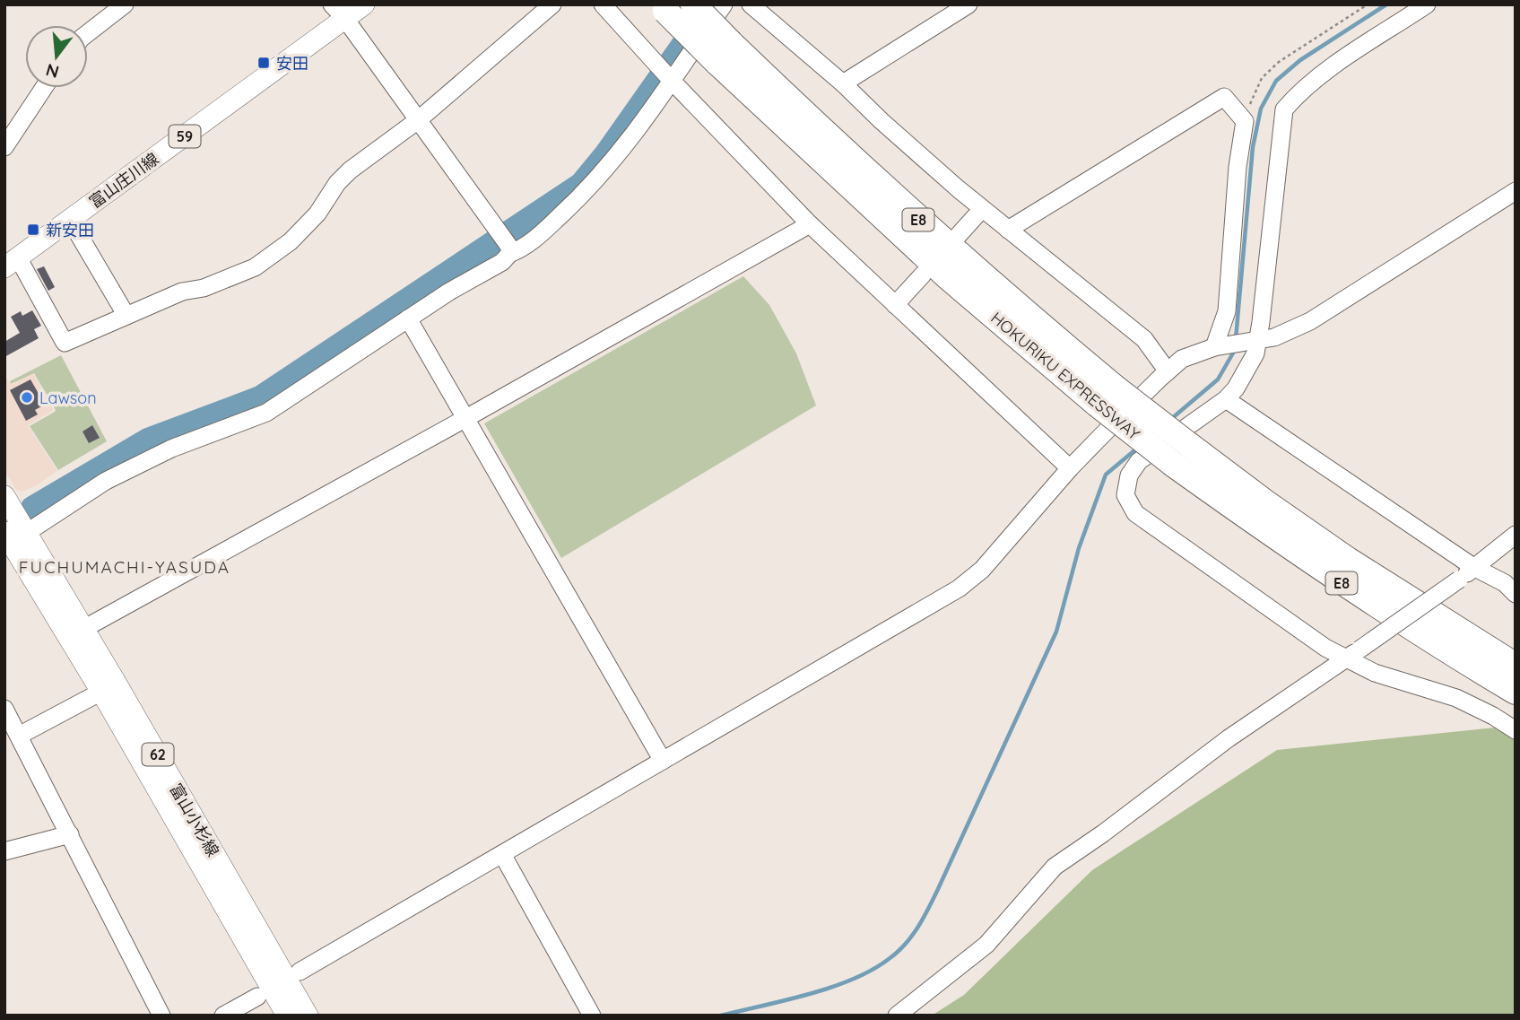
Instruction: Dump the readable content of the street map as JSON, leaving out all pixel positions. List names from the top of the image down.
{
  "streets": {
    "highway": ["E8", "HOKURIKU EXPRESSWAY"],
    "main road": [
      "59",
      "富山庄川線",
      "62",
      "富山小杉線"
    ]
  },
  "districts": ["FUCHUMACHI-YASUDA"],
  "places": {
    "transit": ["安田", "新安田"],
    "other": ["Lawson"]
  },
  "north": "bottom"
}
